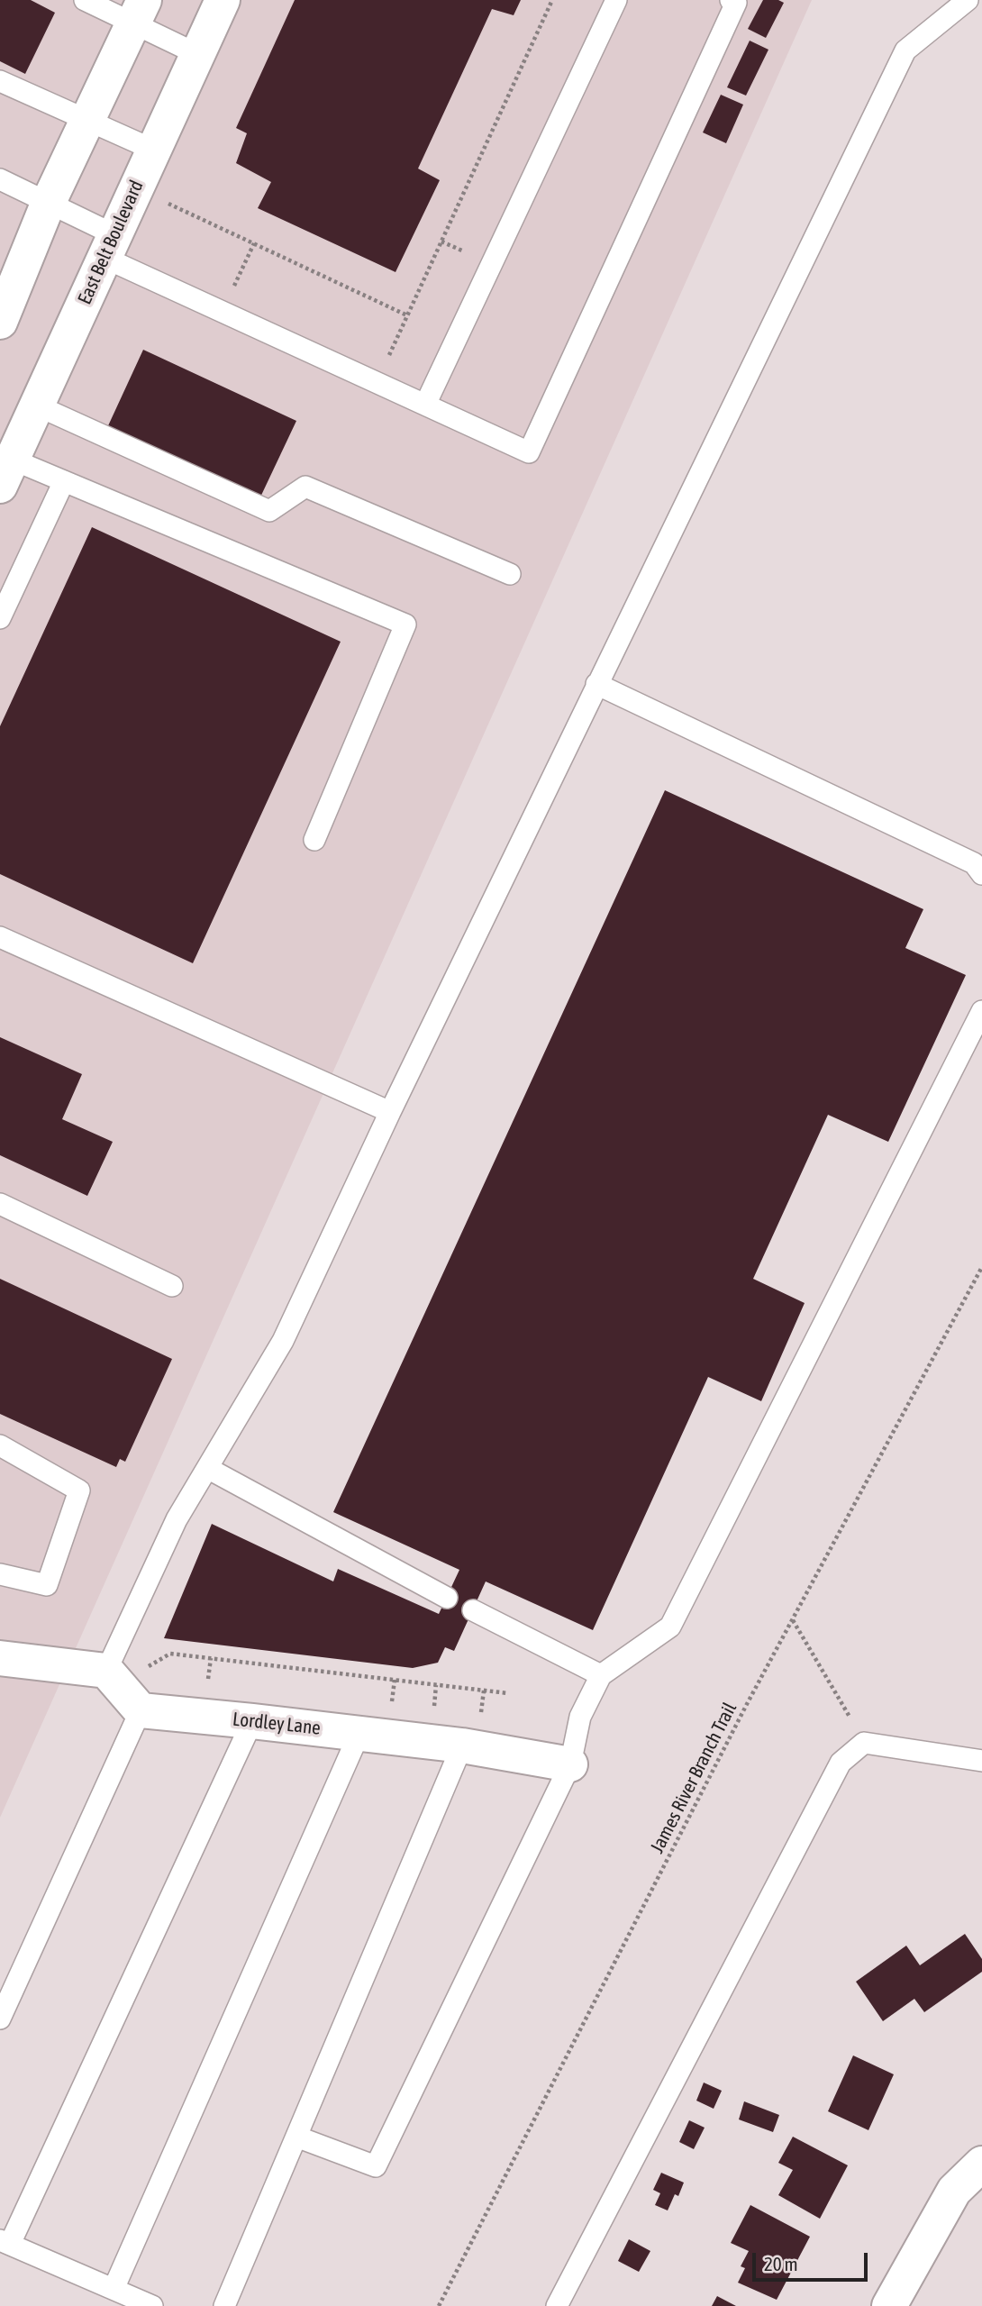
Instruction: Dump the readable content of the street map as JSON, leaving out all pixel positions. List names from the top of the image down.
{
  "streets": {
    "main road": ["East Belt Boulevard", "Lordley Lane"],
    "path": ["James River Branch Trail"]
  },
  "scale_bar": "20 m"
}
